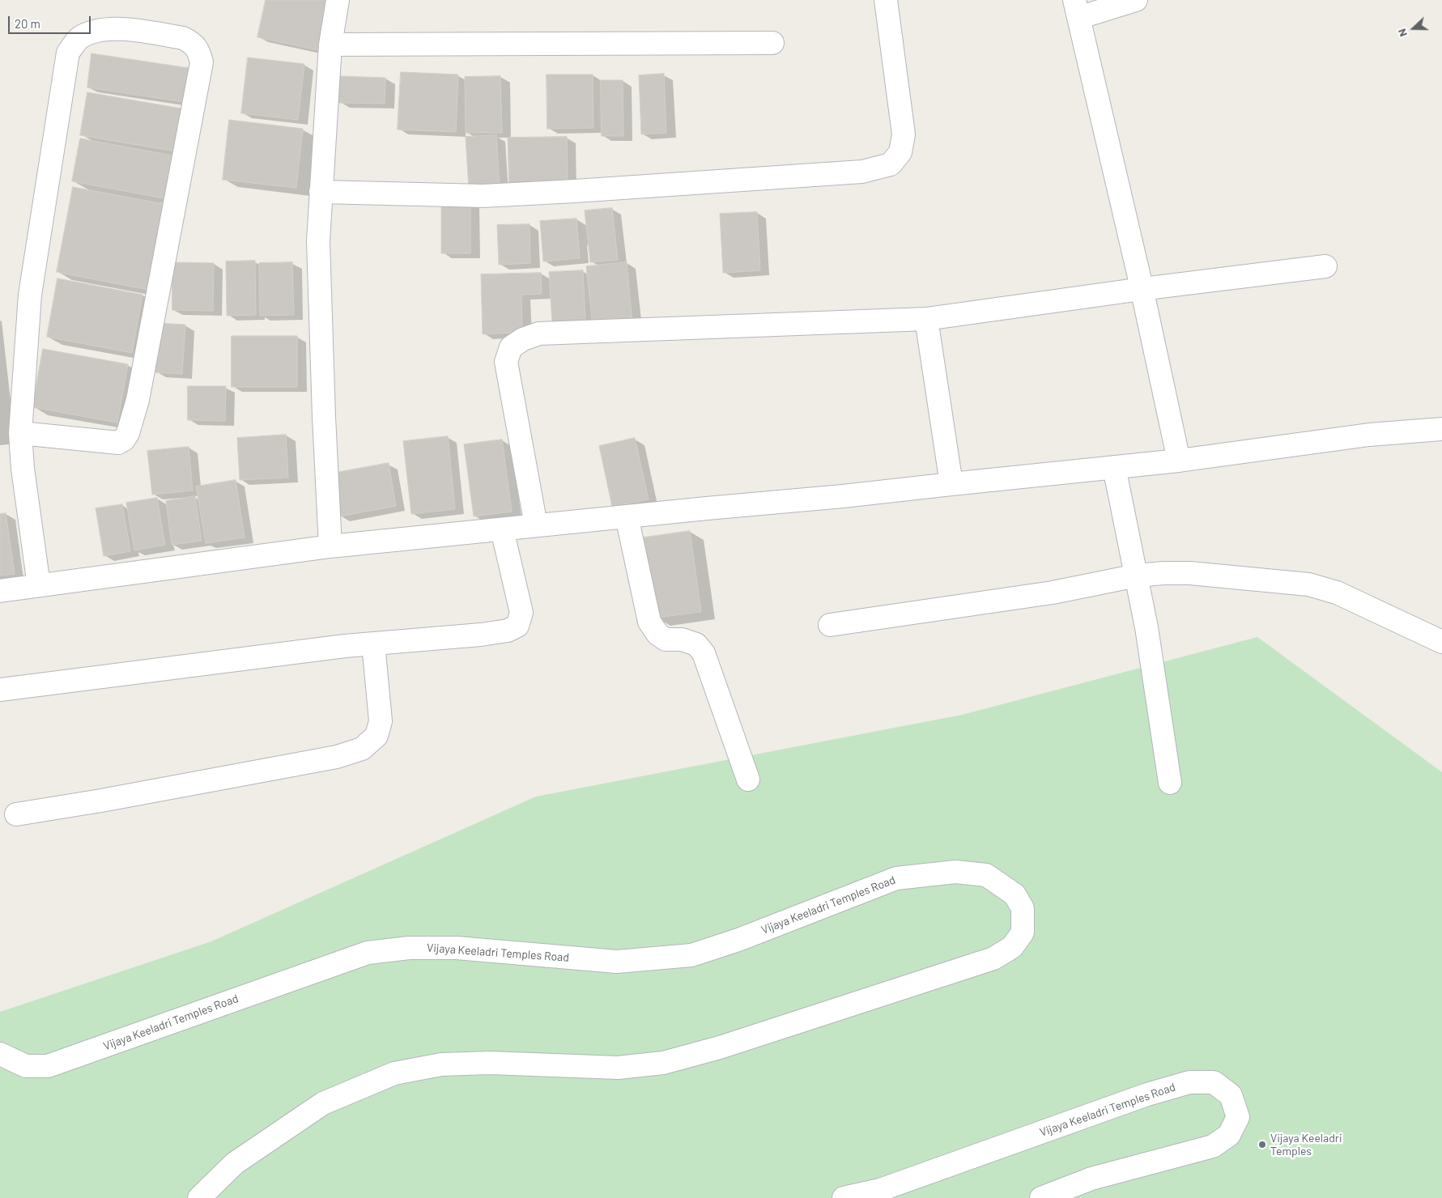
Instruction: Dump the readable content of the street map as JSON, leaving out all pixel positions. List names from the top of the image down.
{
  "streets": {
    "street": ["Vijaya Keeladri Temples Road"]
  },
  "places": ["Vijaya Keeladri Temples"],
  "scale_bar": "20 m",
  "north": "left"
}
